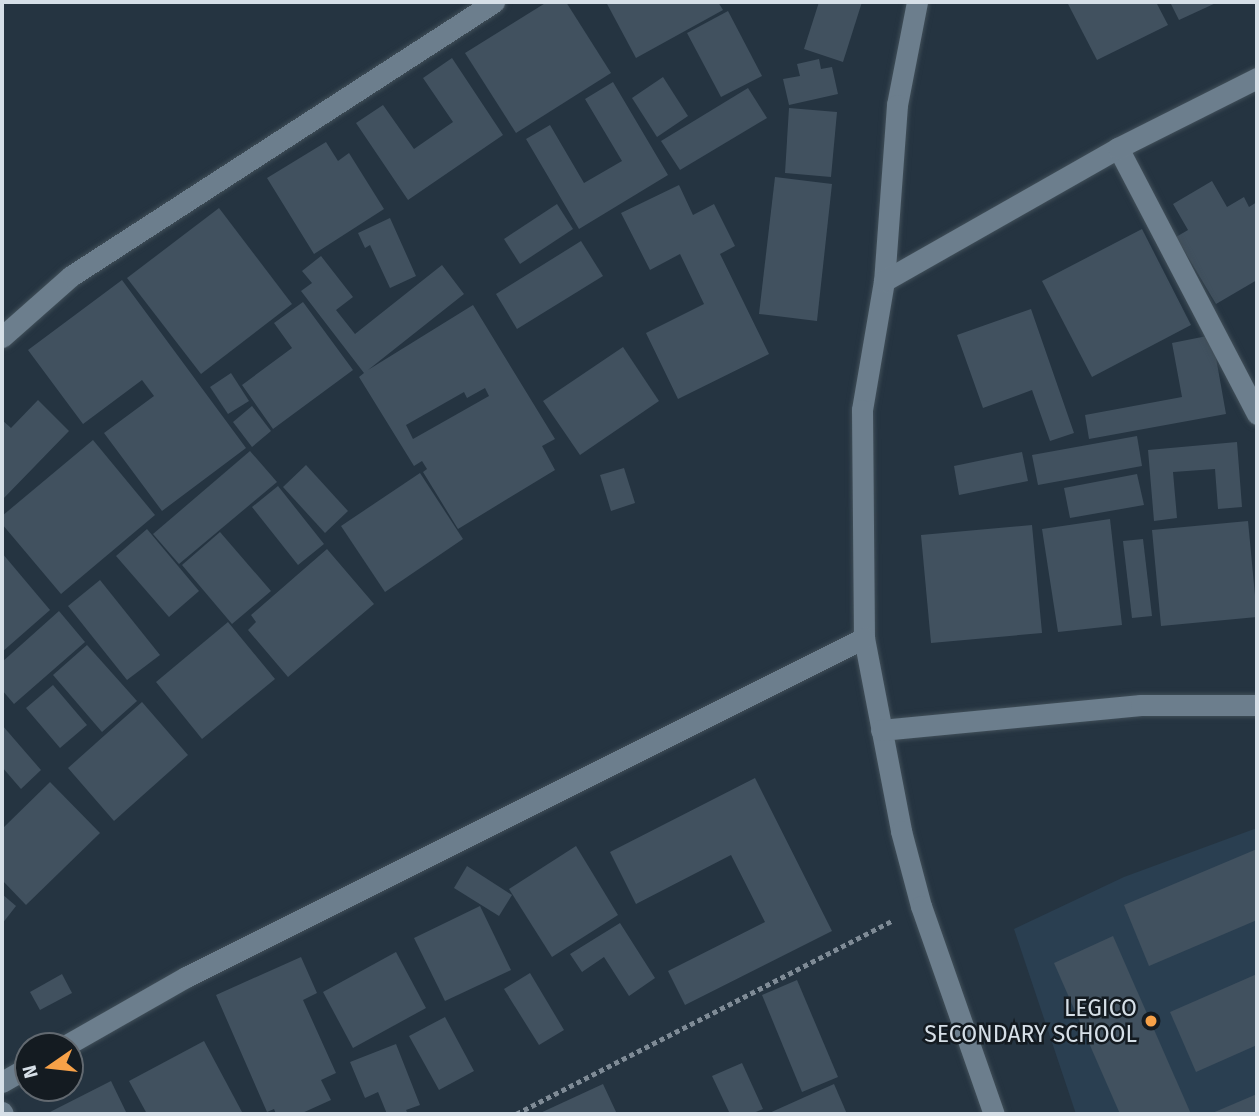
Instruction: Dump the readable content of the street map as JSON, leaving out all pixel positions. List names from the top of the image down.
{
  "places": ["LEGICO SECONDARY SCHOOL"],
  "north": "left"
}
